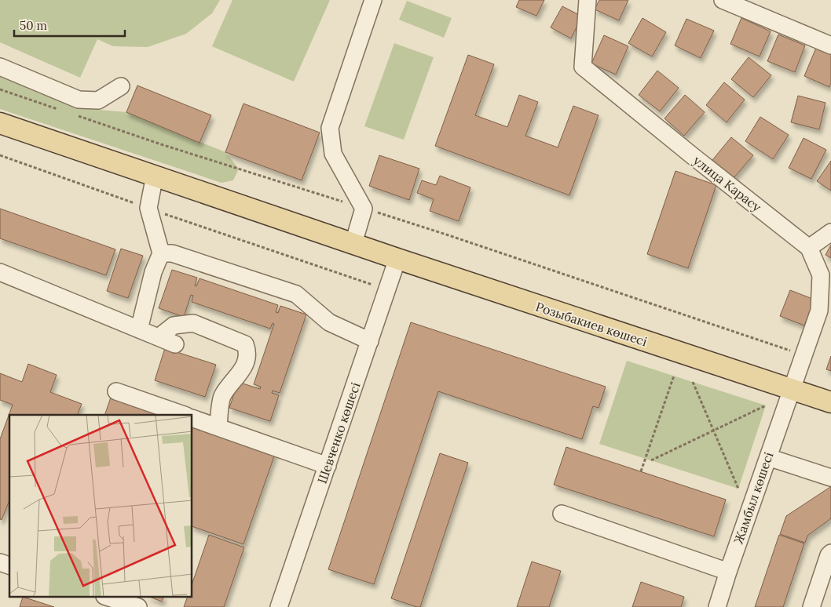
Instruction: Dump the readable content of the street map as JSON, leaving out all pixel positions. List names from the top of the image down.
{
  "streets": {
    "main road": ["Розыбакиев көшесі"],
    "street": ["улица Карасу", "Шевченко көшесі", "Жамбыл көшесі"]
  },
  "crossings": [
    ["улица Карасу", "Розыбакиев көшесі"],
    ["улица Карасу", "Жамбыл көшесі"],
    ["Розыбакиев көшесі", "Шевченко көшесі"],
    ["Розыбакиев көшесі", "Жамбыл көшесі"]
  ],
  "scale_bar": "50 m"
}
